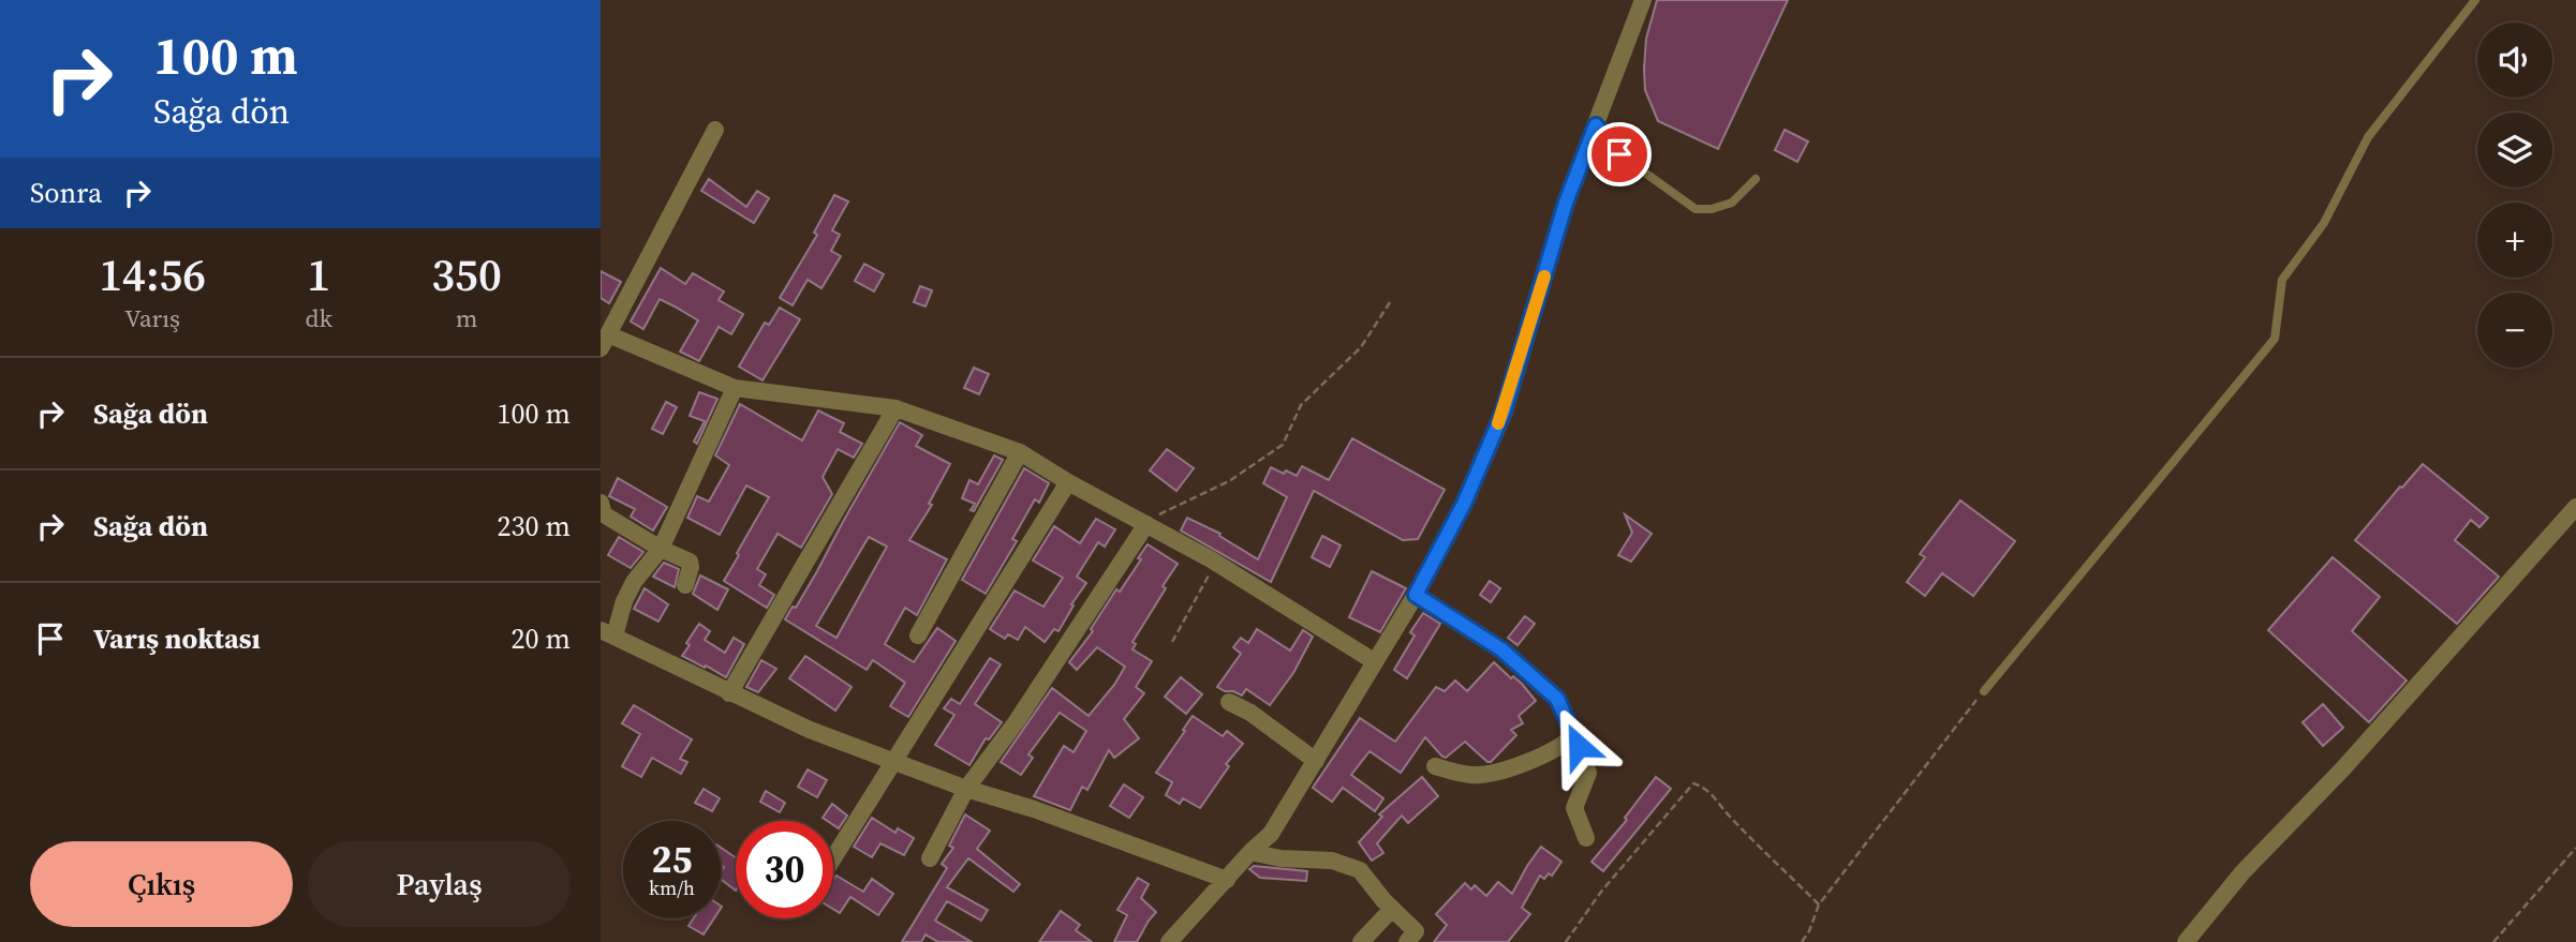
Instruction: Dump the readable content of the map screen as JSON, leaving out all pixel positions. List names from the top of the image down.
{
  "page": {
    "turn": ["100 m", "Sağa dön"],
    "map_buttons": ["+", "−"],
    "then": "Sonra",
    "eta": [
      "14:56",
      "Varış",
      "1",
      "dk",
      "350",
      "m"
    ],
    "list": [
      {
        "name": "Sağa dön",
        "value": "100 m"
      },
      {
        "name": "Sağa dön",
        "value": "230 m"
      },
      {
        "name": "Varış noktası",
        "value": "20 m"
      }
    ],
    "speed": "25 km/h",
    "limit": "30",
    "buttons": ["Çıkış", "Paylaş"]
  }
}
